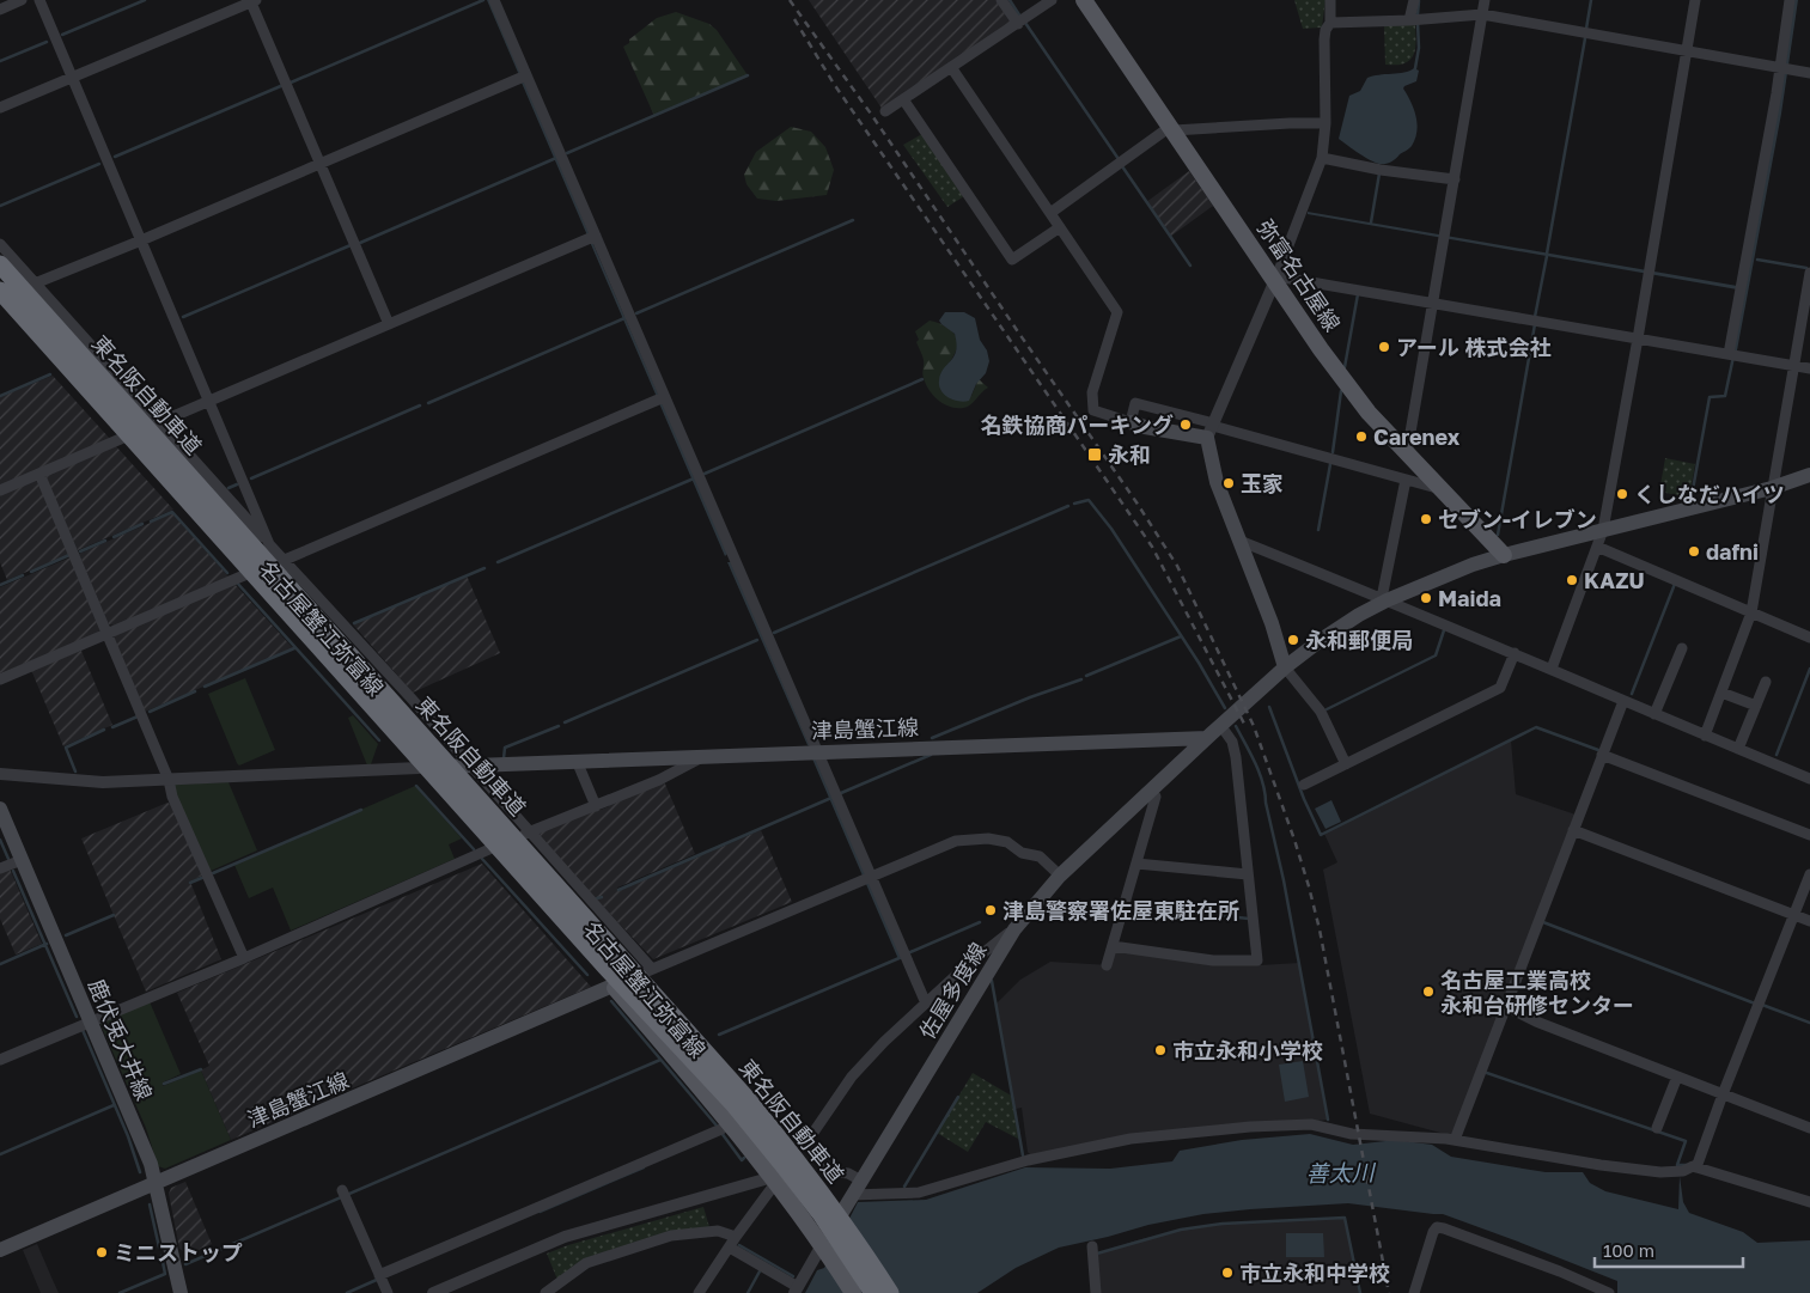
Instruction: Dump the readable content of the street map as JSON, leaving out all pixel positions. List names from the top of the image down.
{
  "streets": {
    "highway": ["東名阪自動車道"],
    "main road": [
      "弥富名古屋線",
      "名古屋蟹江弥富線",
      "津島蟹江線",
      "佐屋多度線",
      "鹿伏兎大井線"
    ]
  },
  "crossings": [
    ["名古屋蟹江弥富線", "津島蟹江線"],
    ["名古屋蟹江弥富線", "佐屋多度線"],
    ["津島蟹江線", "佐屋多度線"],
    ["津島蟹江線", "鹿伏兎大井線"]
  ],
  "water": ["善太川"],
  "places": {
    "other": [
      "アール 株式会社",
      "名鉄協商パーキング",
      "Carenex",
      "玉家",
      "くしなだハイツ",
      "セブン-イレブン",
      "dafni",
      "KAZU",
      "Maida",
      "永和郵便局",
      "津島警察署佐屋東駐在所",
      "名古屋工業高校 永和台研修センター",
      "市立永和小学校",
      "ミニストップ",
      "市立永和中学校"
    ],
    "transit": ["永和"]
  },
  "scale_bar": "100 m"
}
